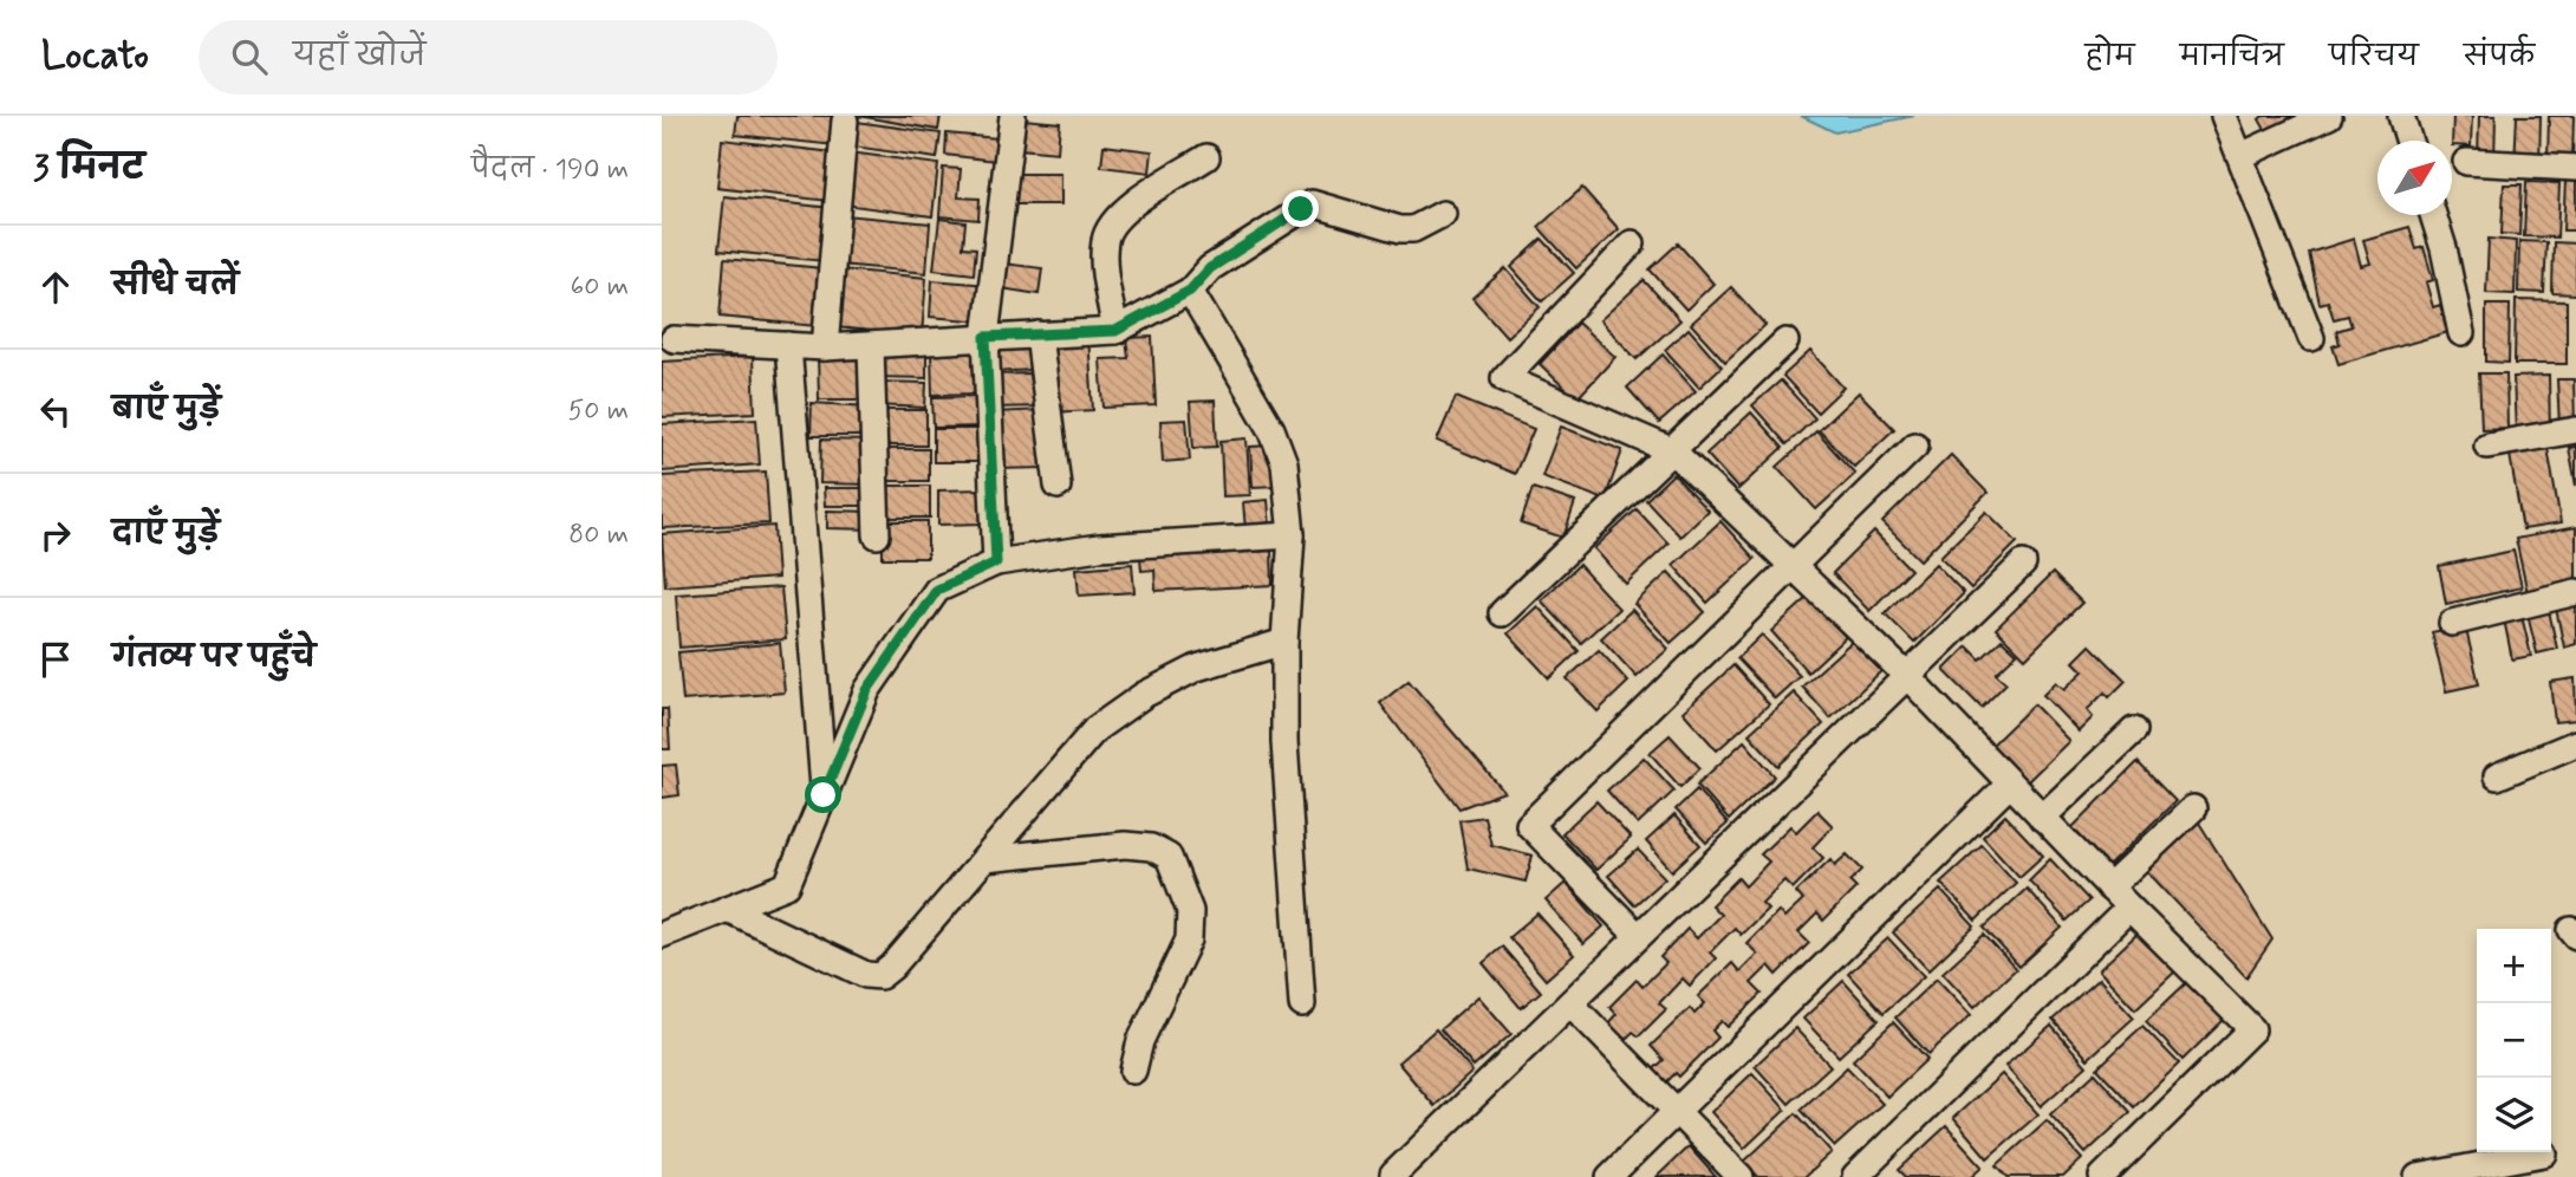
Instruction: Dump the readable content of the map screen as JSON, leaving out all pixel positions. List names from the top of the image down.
{
  "north": "top right",
  "page": {
    "header": "Locato",
    "search": "यहाँ खोजें",
    "nav": [
      "होम",
      "मानचित्र",
      "परिचय",
      "संपर्क"
    ],
    "heading": ["3 मिनट", "पैदल · 190 m"],
    "list": [
      ["सीधे चलें", "60 m"],
      ["बाएँ मुड़ें", "50 m"],
      ["दाएँ मुड़ें", "80 m"],
      "गंतव्य पर पहुँचे"
    ],
    "map_buttons": ["+", "−"]
  }
}
